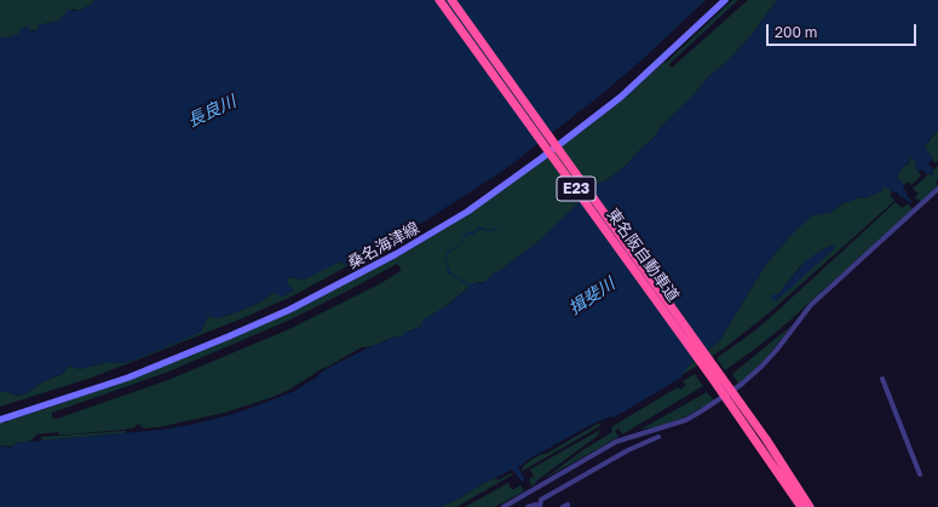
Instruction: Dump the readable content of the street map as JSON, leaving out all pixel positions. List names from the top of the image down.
{
  "streets": {
    "highway": ["E23", "東名阪自動車道"],
    "main road": ["桑名海津線"]
  },
  "water": ["長良川", "揖斐川"],
  "scale_bar": "200 m"
}
